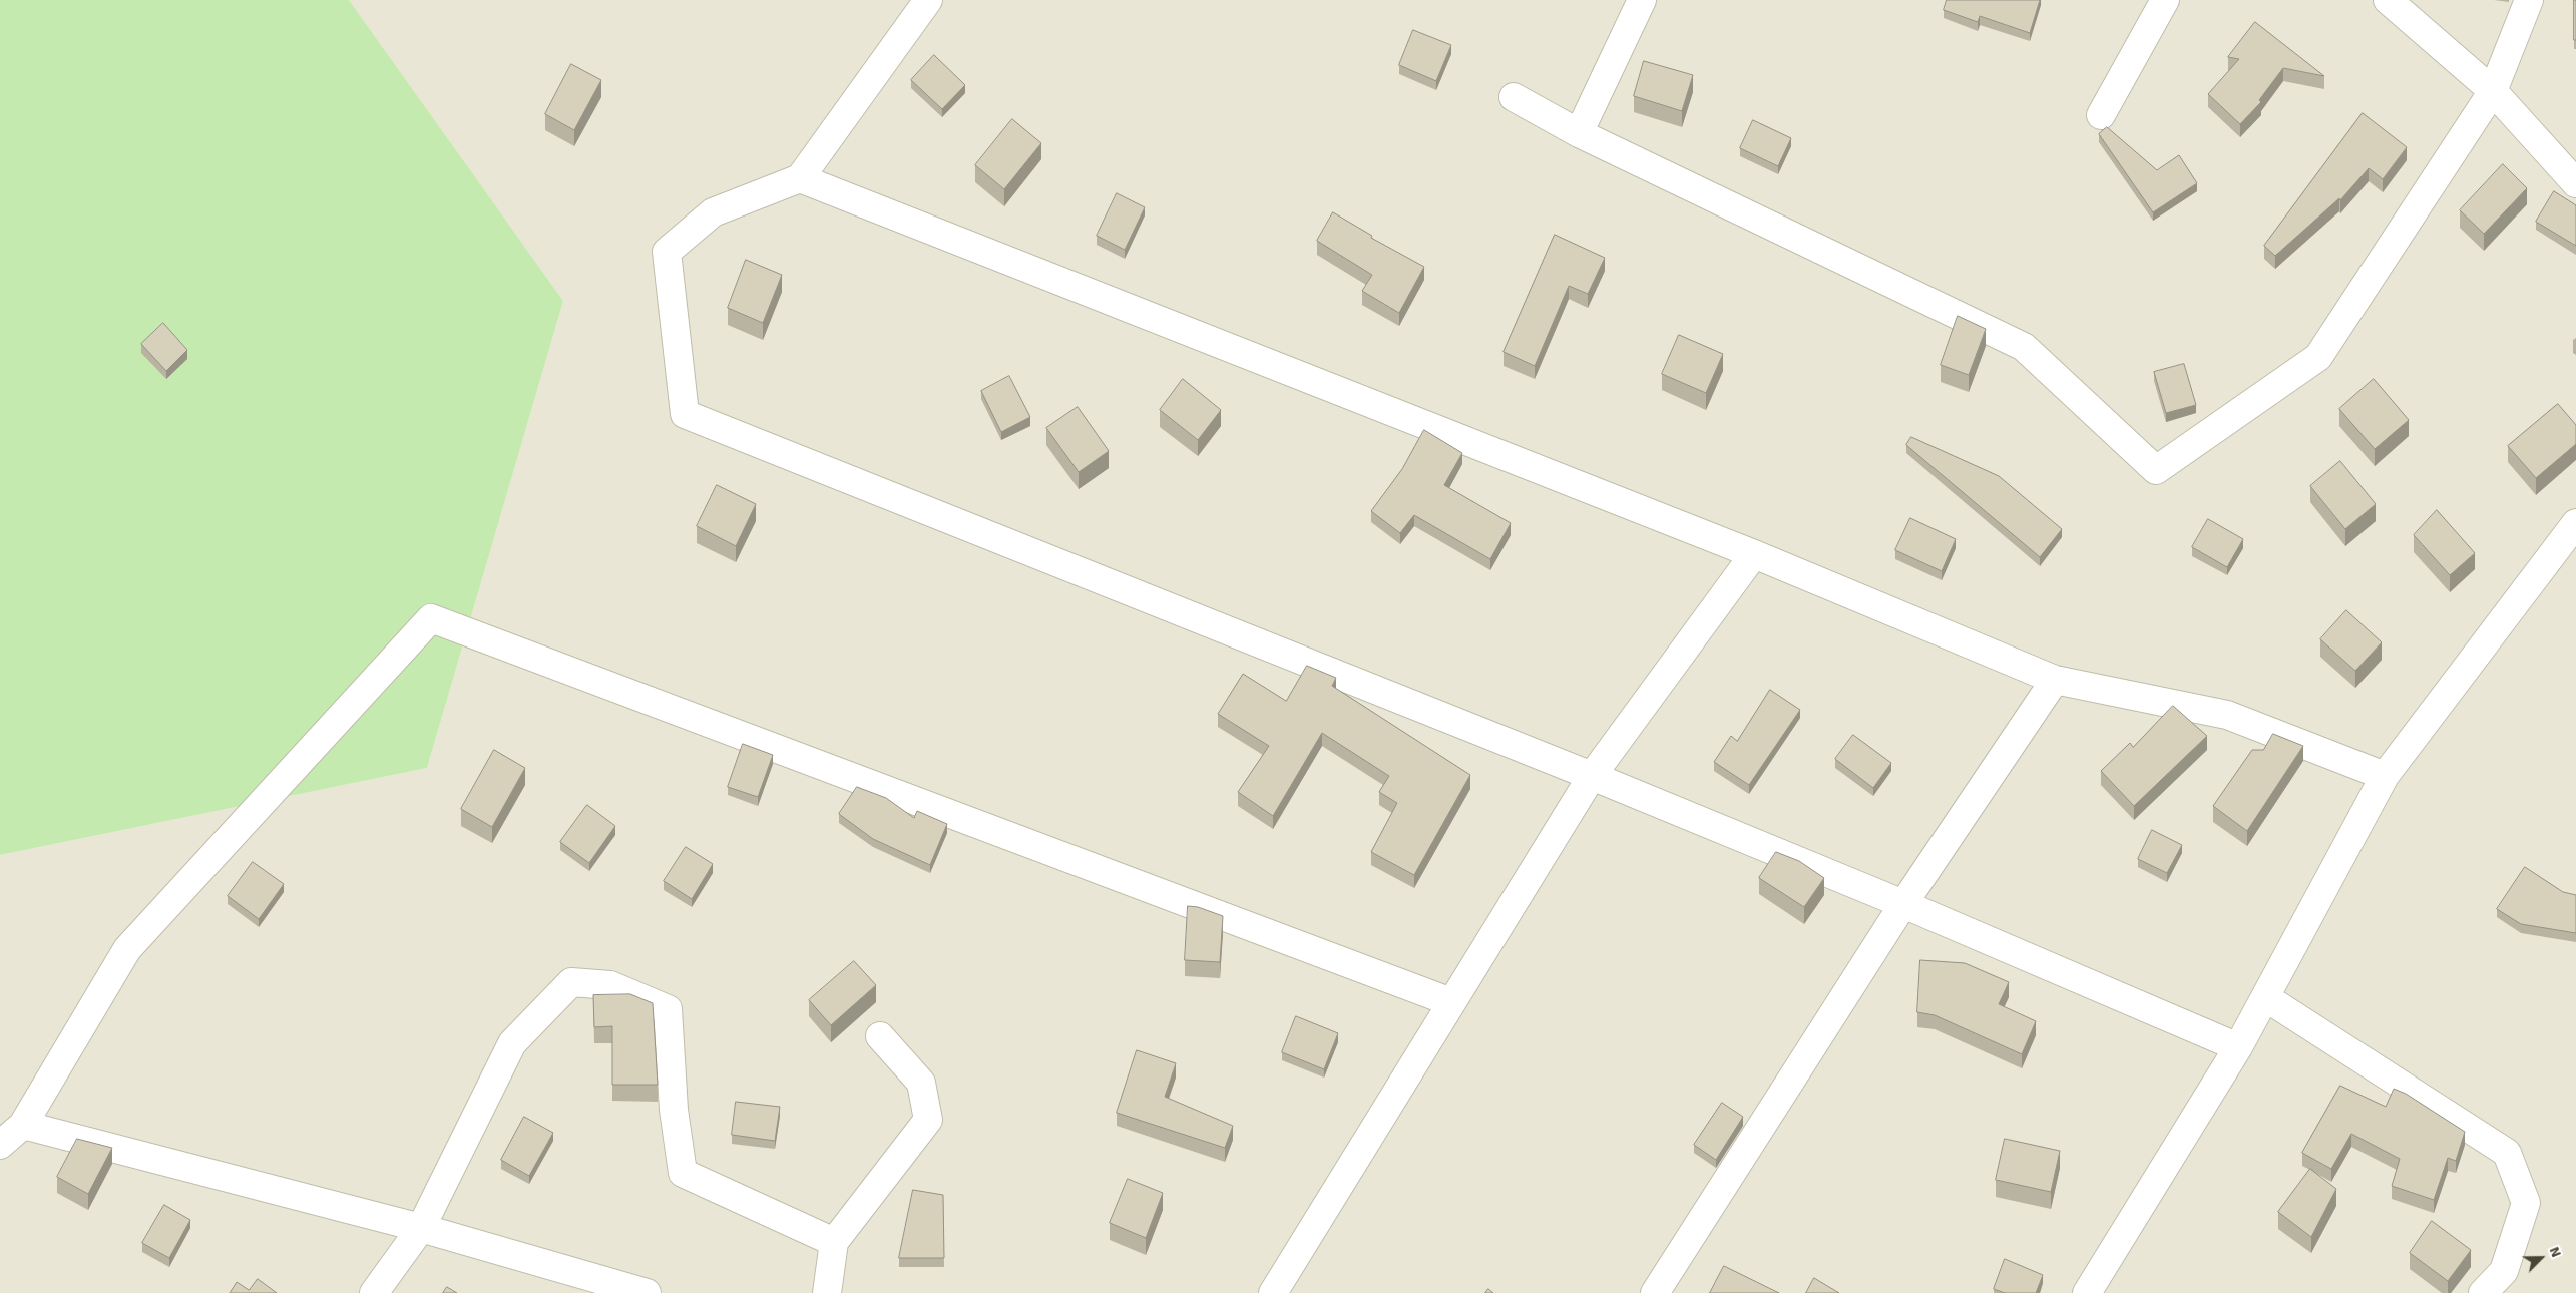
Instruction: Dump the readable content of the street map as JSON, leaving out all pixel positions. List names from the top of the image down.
{
  "north": "top right"
}
